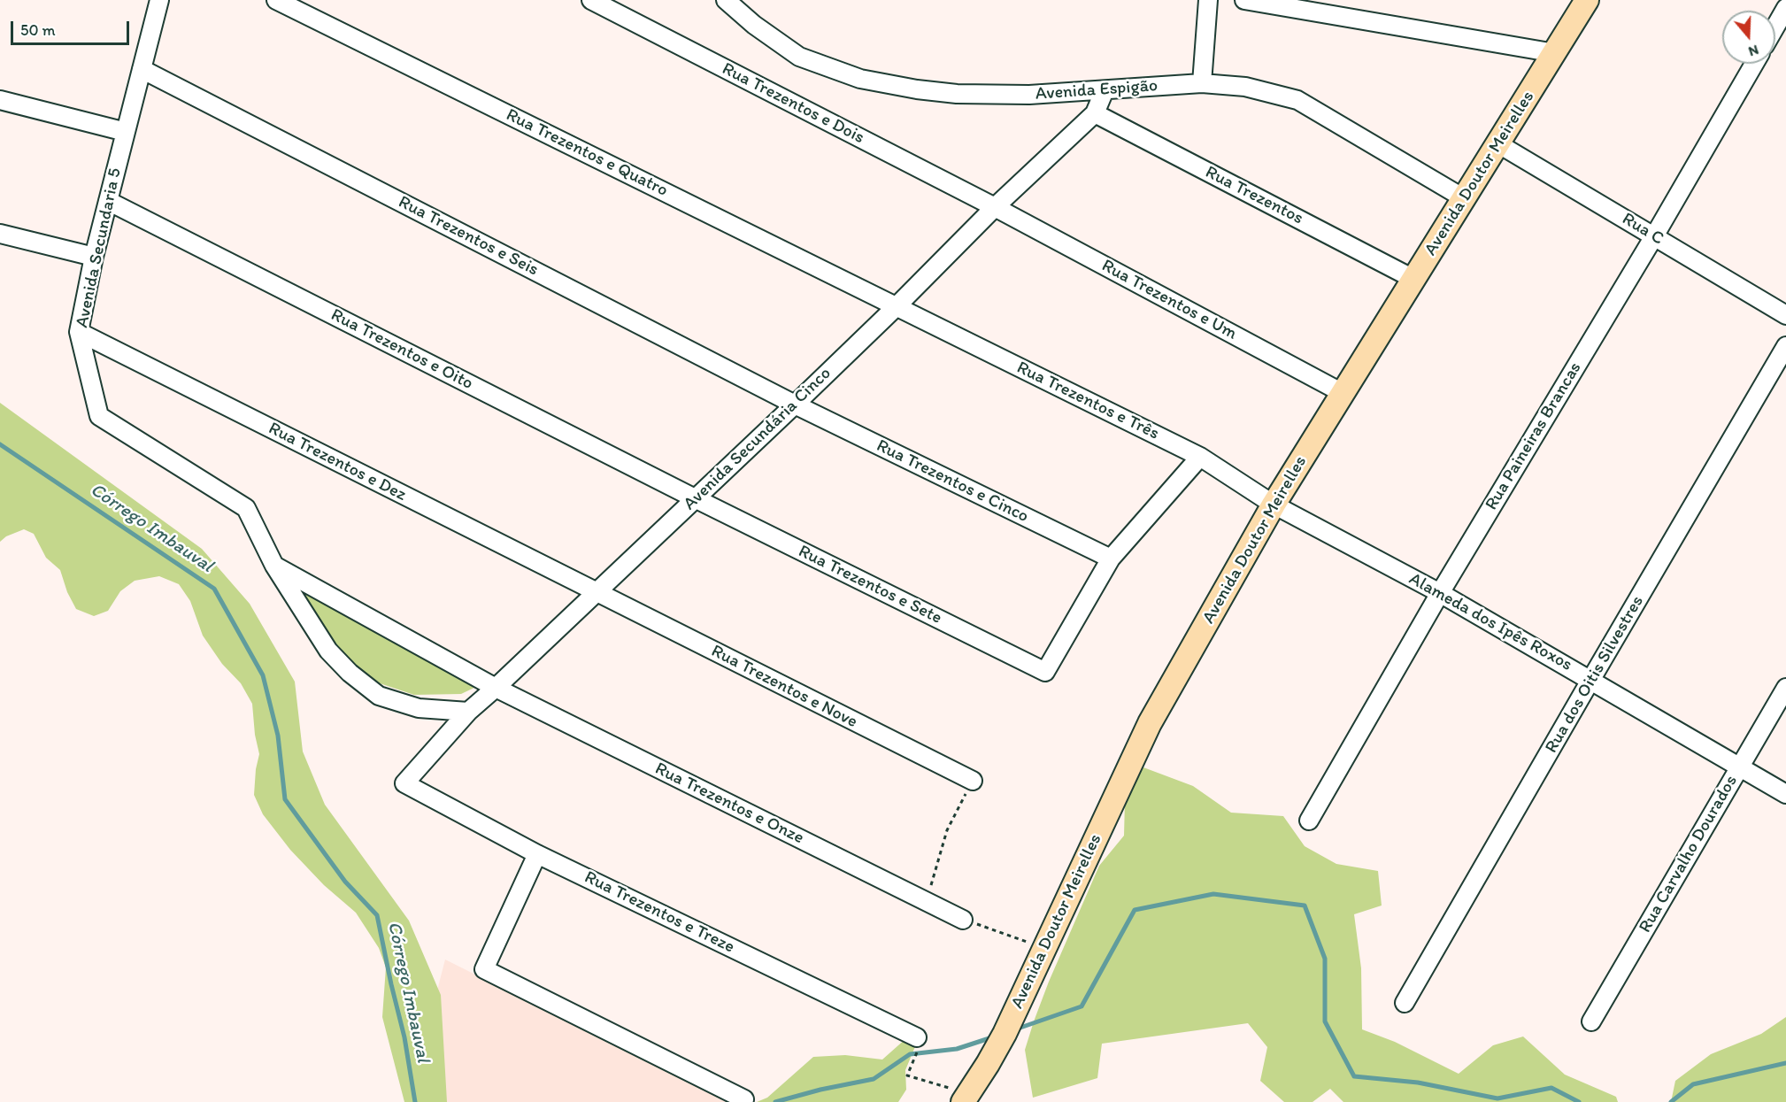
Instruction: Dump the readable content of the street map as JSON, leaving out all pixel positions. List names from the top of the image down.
{
  "streets": {
    "main road": ["Avenida Doutor Meirelles"],
    "street": [
      "Avenida Espigão",
      "Rua Trezentos e Dois",
      "Rua Trezentos e Quatro",
      "Rua Trezentos",
      "Rua C",
      "Rua Trezentos e Seis",
      "Avenida Secundaria 5",
      "Rua Trezentos e Um",
      "Rua Trezentos e Oito",
      "Rua Trezentos e Três",
      "Rua Paineiras Brancas",
      "Avenida Secundária Cinco",
      "Rua Trezentos e Dez",
      "Rua Trezentos e Cinco",
      "Rua Trezentos e Sete",
      "Alameda dos Ipês Roxos",
      "Rua dos Oitis Silvestres",
      "Rua Trezentos e Nove",
      "Rua Trezentos e Onze",
      "Rua Carvalho Dourados",
      "Rua Trezentos e Treze"
    ]
  },
  "crossings": [
    ["Avenida Espigão", "Avenida Doutor Meirelles"],
    ["Avenida Espigão", "Avenida Secundária Cinco"],
    ["Rua Trezentos e Dois", "Rua Trezentos e Um"],
    ["Rua Trezentos e Dois", "Avenida Secundária Cinco"],
    ["Rua Trezentos e Quatro", "Rua Trezentos e Três"],
    ["Rua Trezentos e Quatro", "Avenida Secundária Cinco"],
    ["Avenida Doutor Meirelles", "Rua Trezentos"],
    ["Avenida Doutor Meirelles", "Rua C"],
    ["Avenida Doutor Meirelles", "Rua Trezentos e Um"],
    ["Avenida Doutor Meirelles", "Rua Trezentos e Três"],
    ["Avenida Doutor Meirelles", "Alameda dos Ipês Roxos"],
    ["Rua Trezentos", "Avenida Secundária Cinco"],
    ["Rua C", "Rua Paineiras Brancas"],
    ["Rua Trezentos e Seis", "Avenida Secundaria 5"],
    ["Rua Trezentos e Seis", "Avenida Secundária Cinco"],
    ["Rua Trezentos e Seis", "Rua Trezentos e Cinco"],
    ["Avenida Secundaria 5", "Rua Trezentos e Oito"],
    ["Avenida Secundaria 5", "Avenida Secundária Cinco"],
    ["Avenida Secundaria 5", "Rua Trezentos e Dez"],
    ["Avenida Secundaria 5", "Rua Trezentos e Onze"],
    ["Rua Trezentos e Um", "Avenida Secundária Cinco"],
    ["Rua Trezentos e Oito", "Avenida Secundária Cinco"],
    ["Rua Trezentos e Oito", "Rua Trezentos e Sete"],
    ["Rua Trezentos e Três", "Avenida Secundária Cinco"],
    ["Rua Trezentos e Três", "Alameda dos Ipês Roxos"],
    ["Rua Paineiras Brancas", "Alameda dos Ipês Roxos"],
    ["Avenida Secundária Cinco", "Rua Trezentos e Dez"],
    ["Avenida Secundária Cinco", "Rua Trezentos e Cinco"],
    ["Avenida Secundária Cinco", "Rua Trezentos e Sete"],
    ["Avenida Secundária Cinco", "Rua Trezentos e Nove"],
    ["Avenida Secundária Cinco", "Rua Trezentos e Onze"],
    ["Avenida Secundária Cinco", "Rua Trezentos e Treze"],
    ["Rua Trezentos e Dez", "Rua Trezentos e Nove"],
    ["Rua Trezentos e Cinco", "Rua Trezentos e Sete"],
    ["Alameda dos Ipês Roxos", "Rua dos Oitis Silvestres"],
    ["Alameda dos Ipês Roxos", "Rua Carvalho Dourados"]
  ],
  "water": ["Córrego Imbauval"],
  "scale_bar": "50 m",
  "north": "bottom"
}
